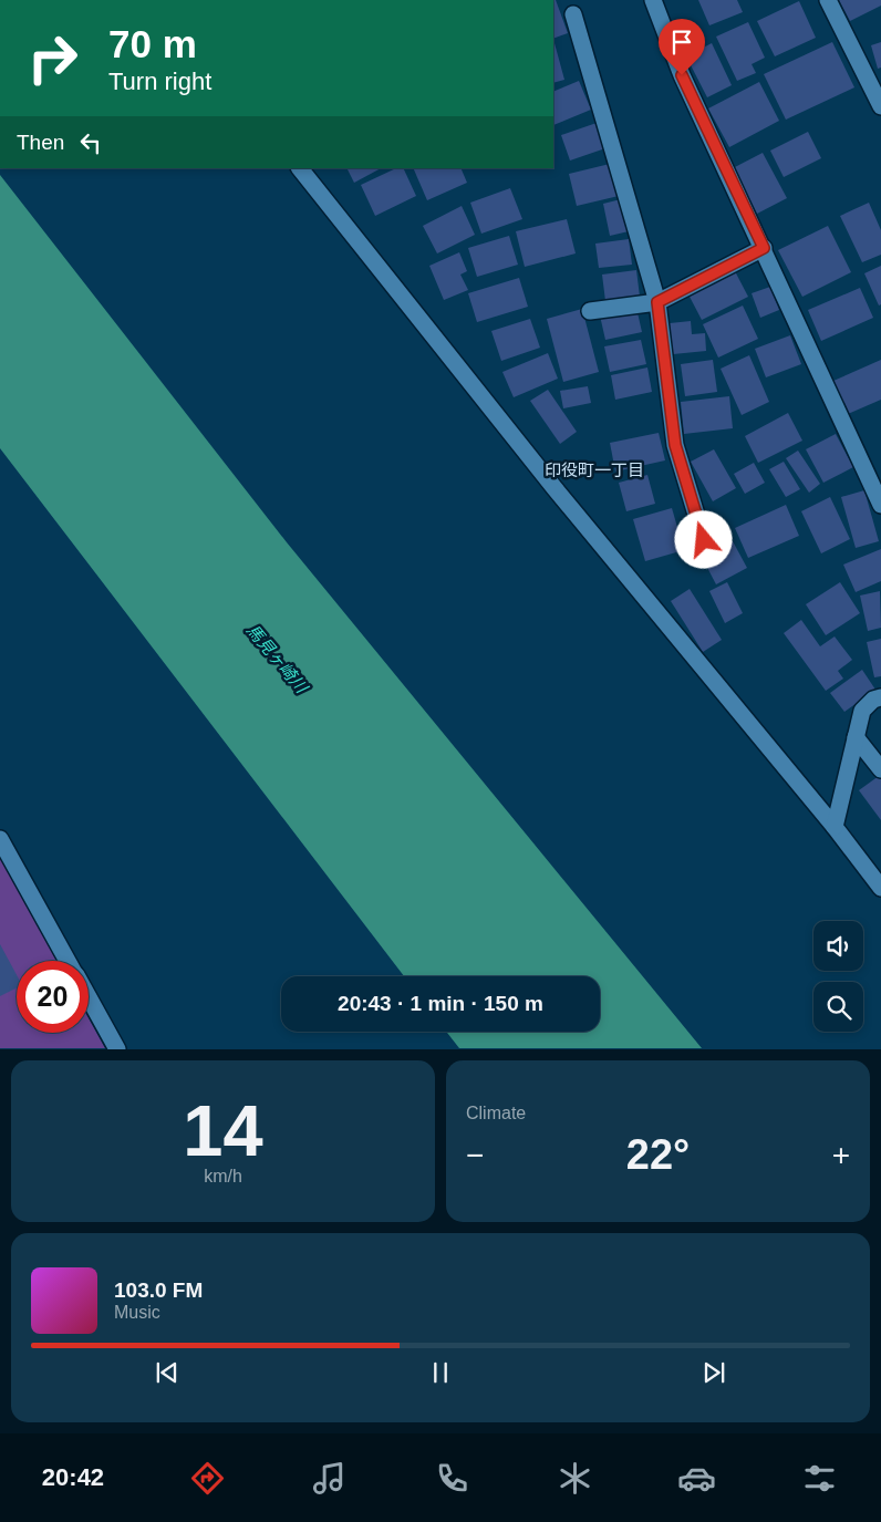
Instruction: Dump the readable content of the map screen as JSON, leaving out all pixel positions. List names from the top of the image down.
{
  "districts": ["印役町一丁目"],
  "water": ["馬見ヶ崎川"],
  "page": {
    "turn": ["70 m", "Turn right"],
    "then": "Then",
    "limit": "20",
    "trip": "20:43 · 1 min · 150 m",
    "tile": [
      ["14", "km/h"],
      "Climate"
    ],
    "heat": ["−", "22°", "+"],
    "song": ["103.0 FM", "Music"],
    "tabs": "20:42"
  }
}
